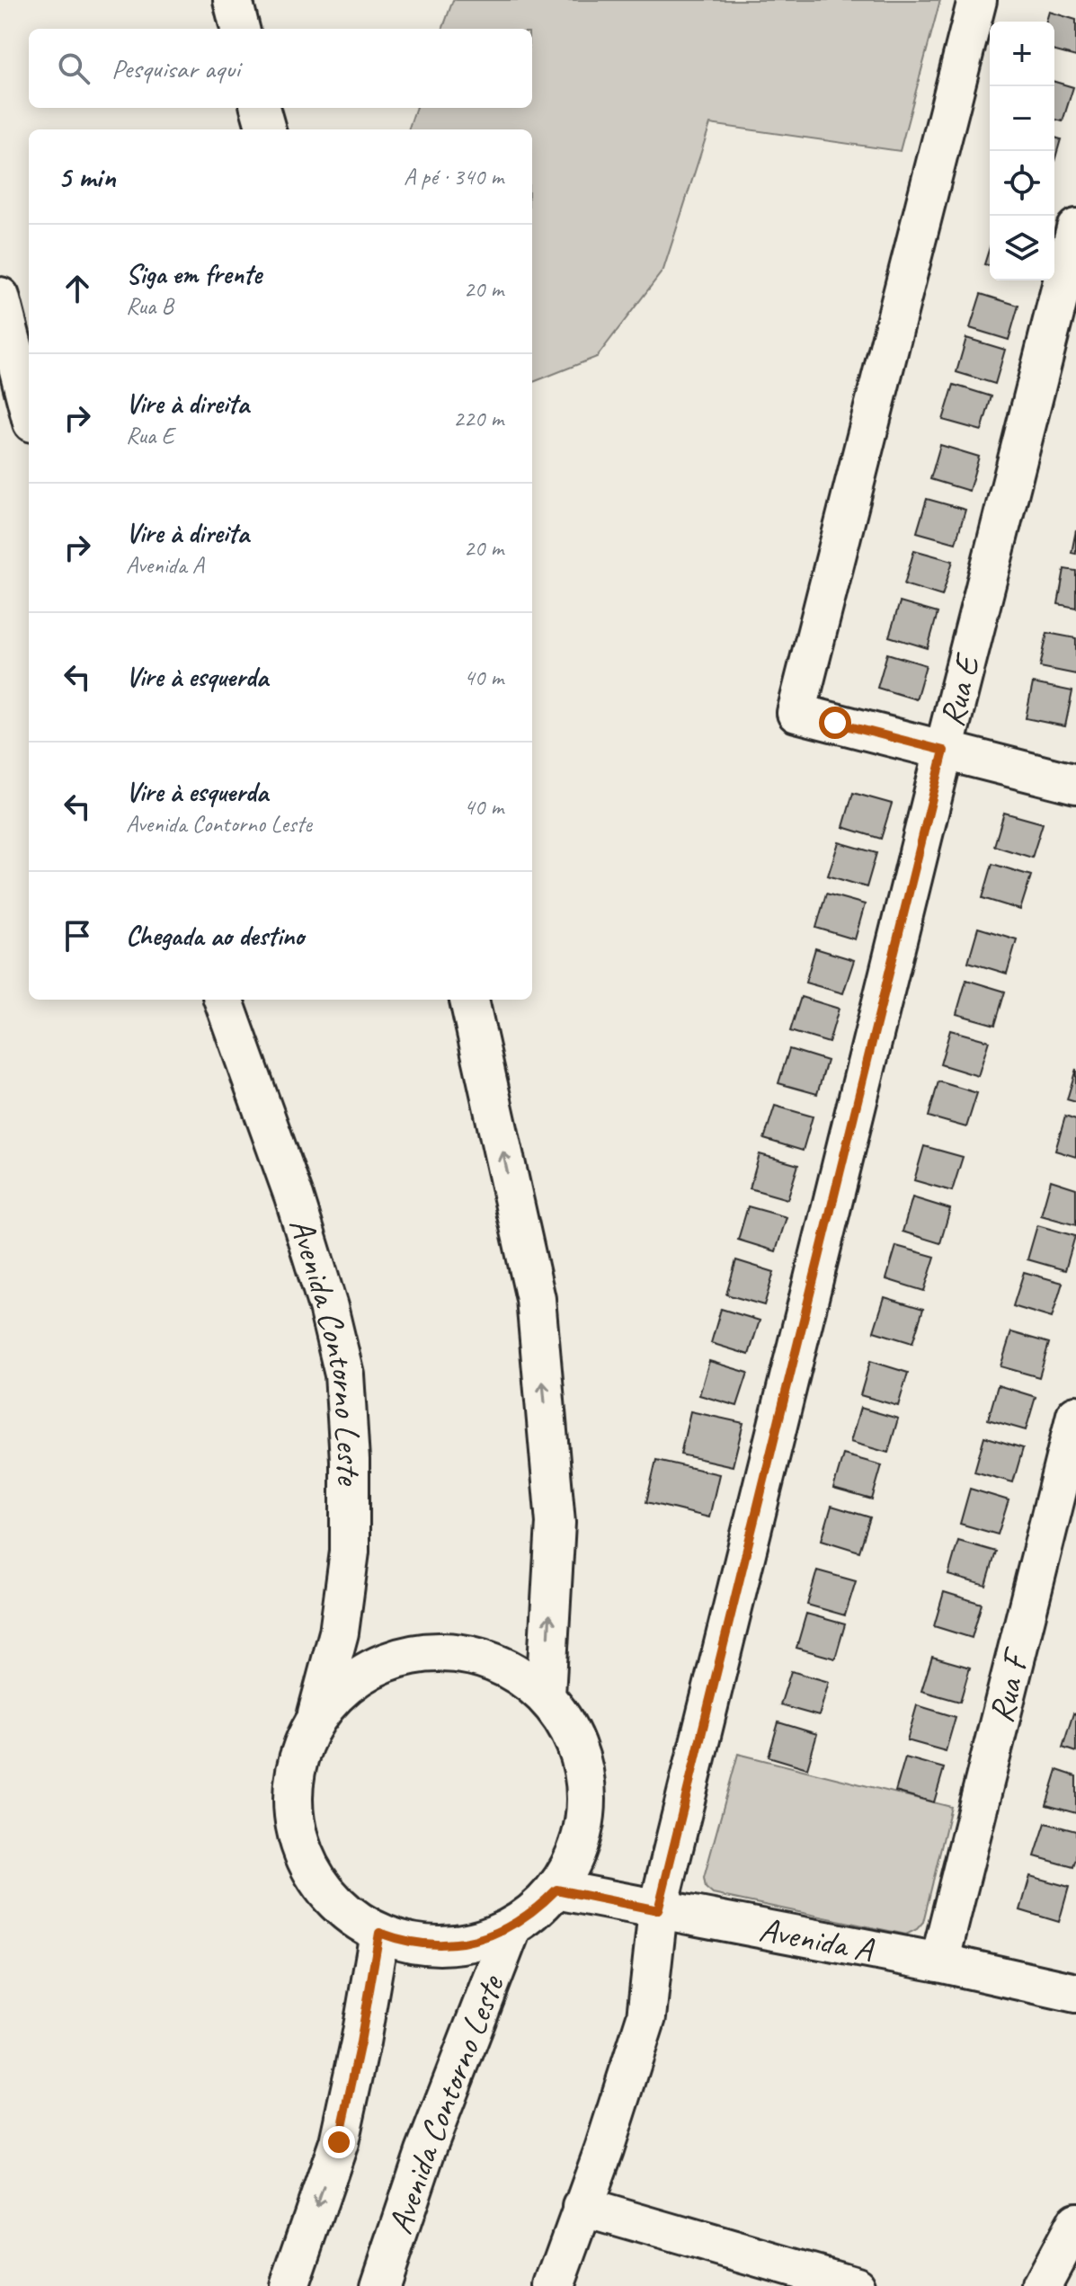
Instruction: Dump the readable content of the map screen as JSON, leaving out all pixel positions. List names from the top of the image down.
{
  "streets": {
    "street": [
      "Rua E",
      "Avenida Contorno Leste",
      "Rua F",
      "Avenida A"
    ]
  },
  "crossings": [
    ["Rua E", "Avenida A"],
    ["Rua F", "Avenida A"]
  ],
  "page": {
    "map_buttons": ["+", "−"],
    "search": "Pesquisar aqui",
    "heading": ["5 min", "A pé · 340 m"],
    "list": [
      ["Siga em frente", "Rua B", "20 m"],
      ["Vire à direita", "Rua E", "220 m"],
      ["Vire à direita", "Avenida A", "20 m"],
      ["Vire à esquerda", "40 m"],
      ["Vire à esquerda", "Avenida Contorno Leste", "40 m"],
      "Chegada ao destino"
    ]
  }
}
